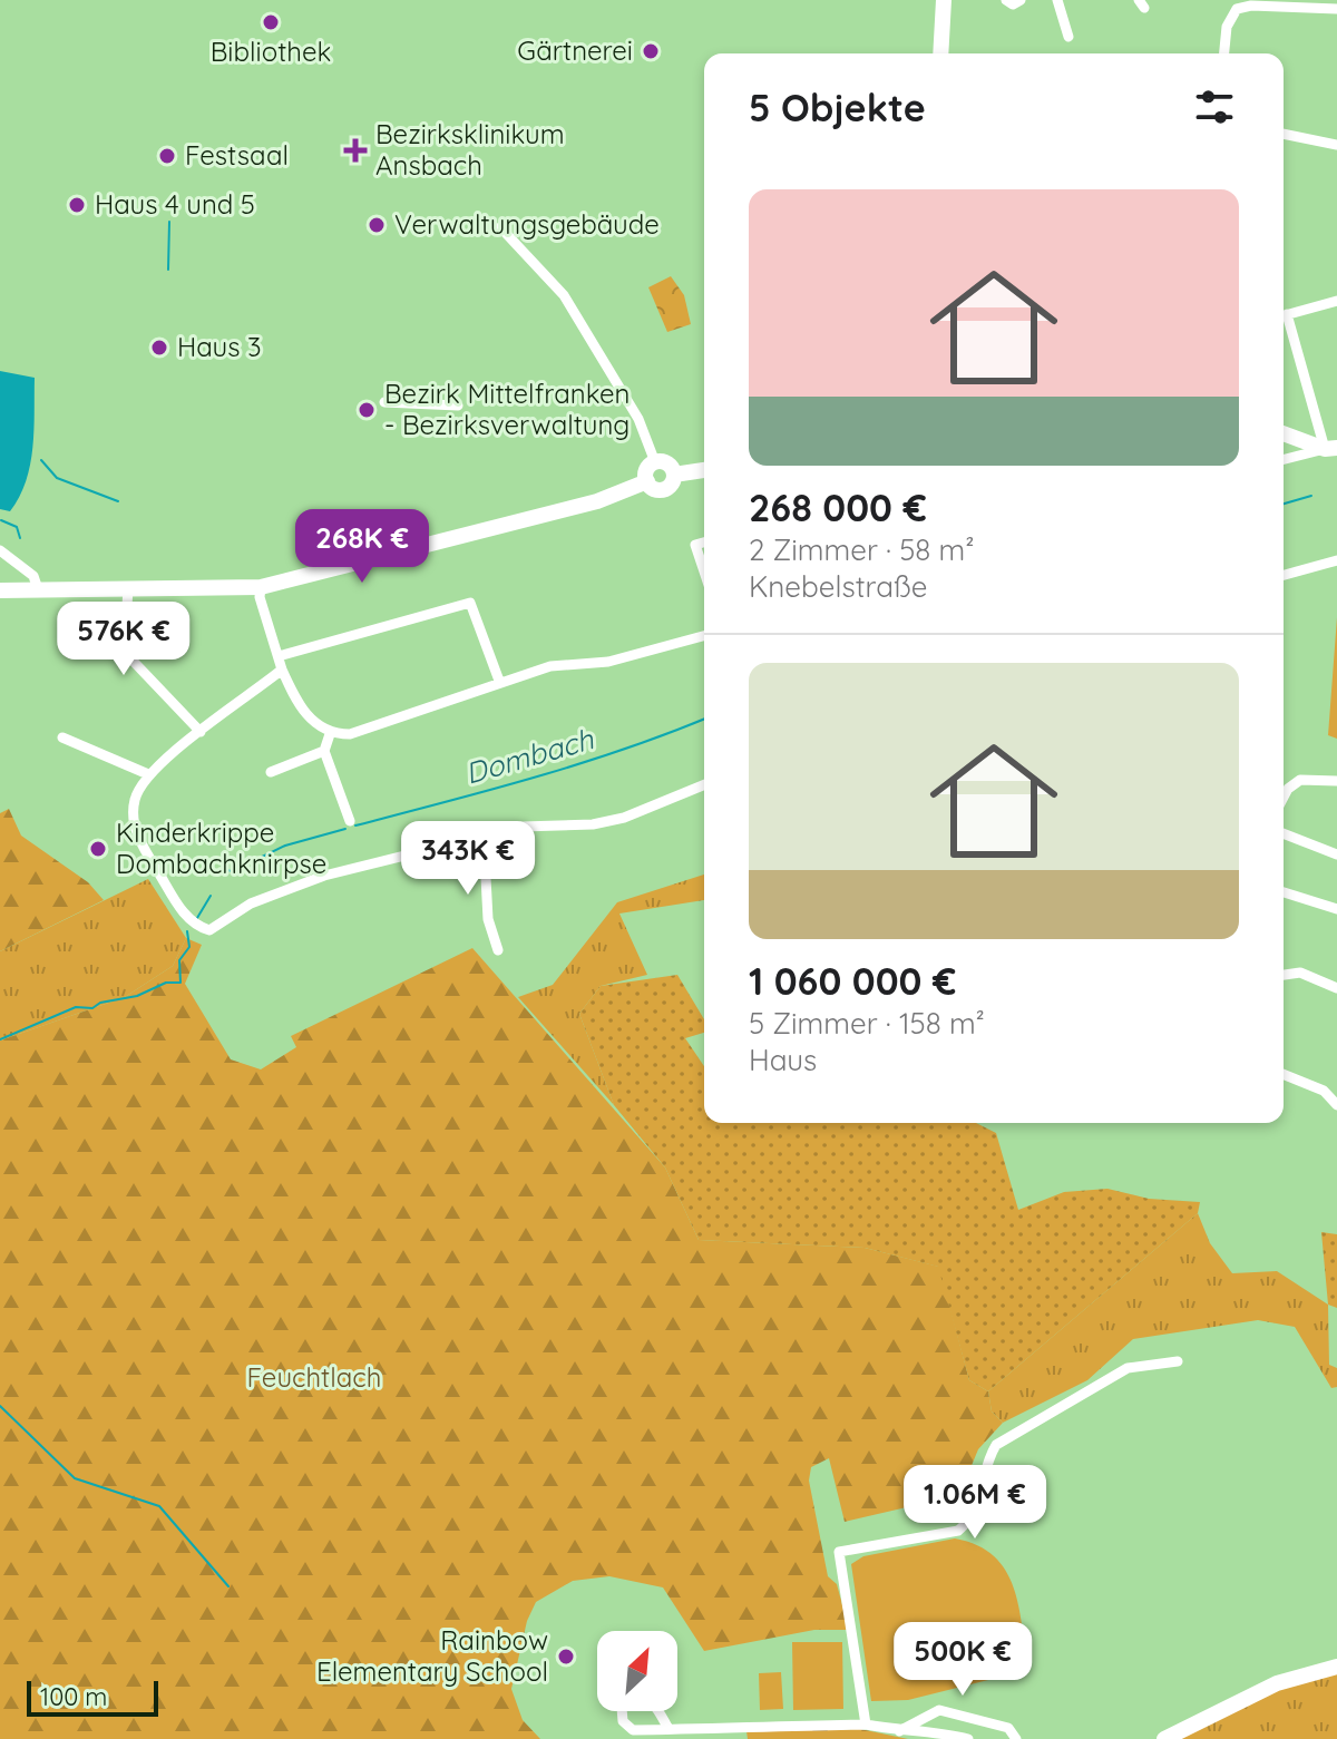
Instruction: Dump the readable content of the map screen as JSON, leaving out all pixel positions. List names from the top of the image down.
{
  "water": ["Dombach"],
  "parks": ["Feuchtlach"],
  "places": {
    "other": [
      "Bibliothek",
      "Gärtnerei",
      "Festsaal",
      "Haus 4 und 5",
      "Verwaltungsgebäude",
      "Haus 3",
      "Bezirk Mittelfranken - Bezirksverwaltung",
      "Kinderkrippe Dombachknirpse",
      "Rainbow Elementary School"
    ],
    "health": ["Bezirksklinikum Ansbach"]
  },
  "scale_bar": "100 m",
  "north": "top right",
  "page": {
    "heading": "5 Objekte",
    "list": [
      {
        "name": "268 000 €",
        "note": "2 Zimmer · 58 m² · Knebelstraße"
      },
      {
        "name": "1 060 000 €",
        "note": "5 Zimmer · 158 m² · Haus"
      }
    ],
    "price": [
      "268K €",
      "576K €",
      "343K €",
      "1.06M €",
      "500K €"
    ],
    "scale": "100 m"
  }
}
